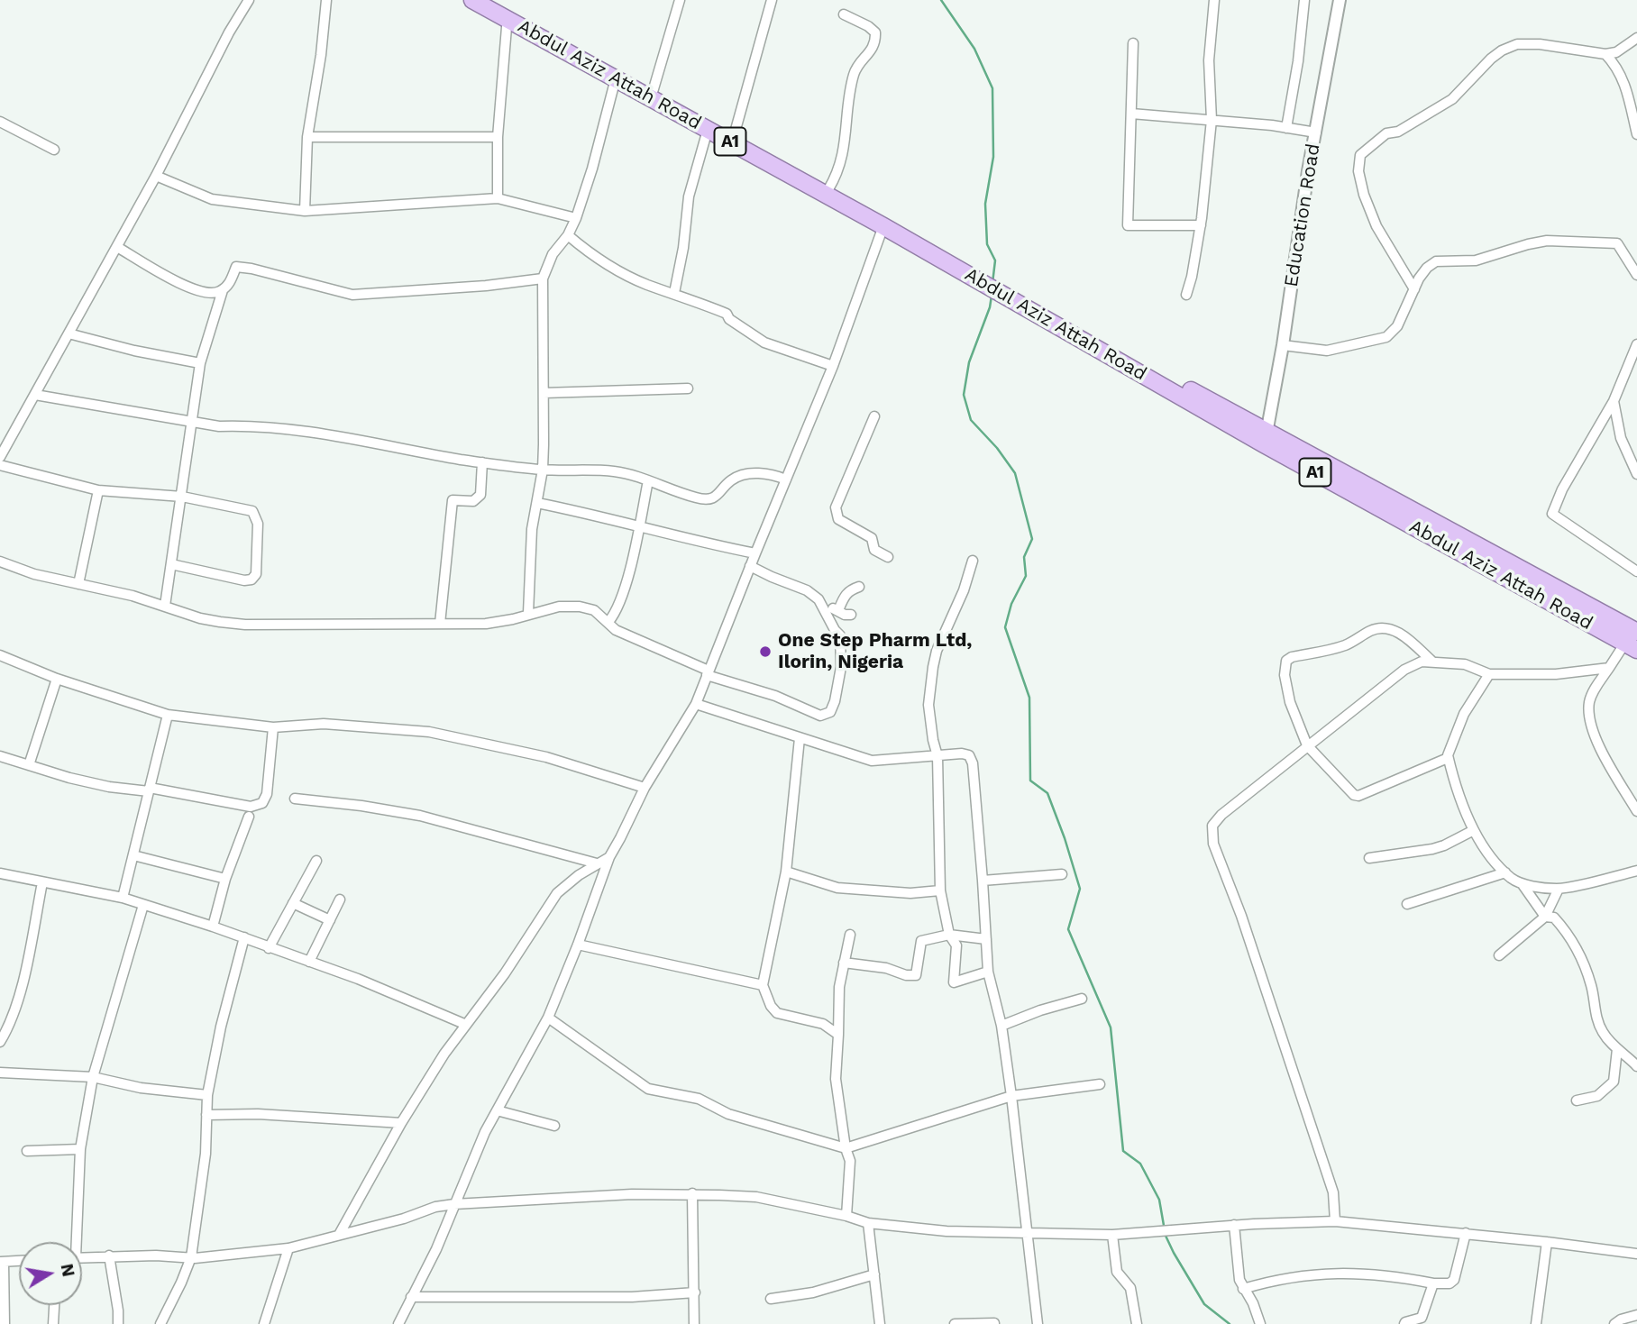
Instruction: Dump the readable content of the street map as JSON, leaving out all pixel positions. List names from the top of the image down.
{
  "streets": {
    "highway": ["Abdul Aziz Attah Road", "A1"],
    "street": ["Education Road"]
  },
  "crossings": [
    ["Abdul Aziz Attah Road", "Education Road"]
  ],
  "places": ["One Step Pharm Ltd, Ilorin, Nigeria"],
  "north": "right"
}
